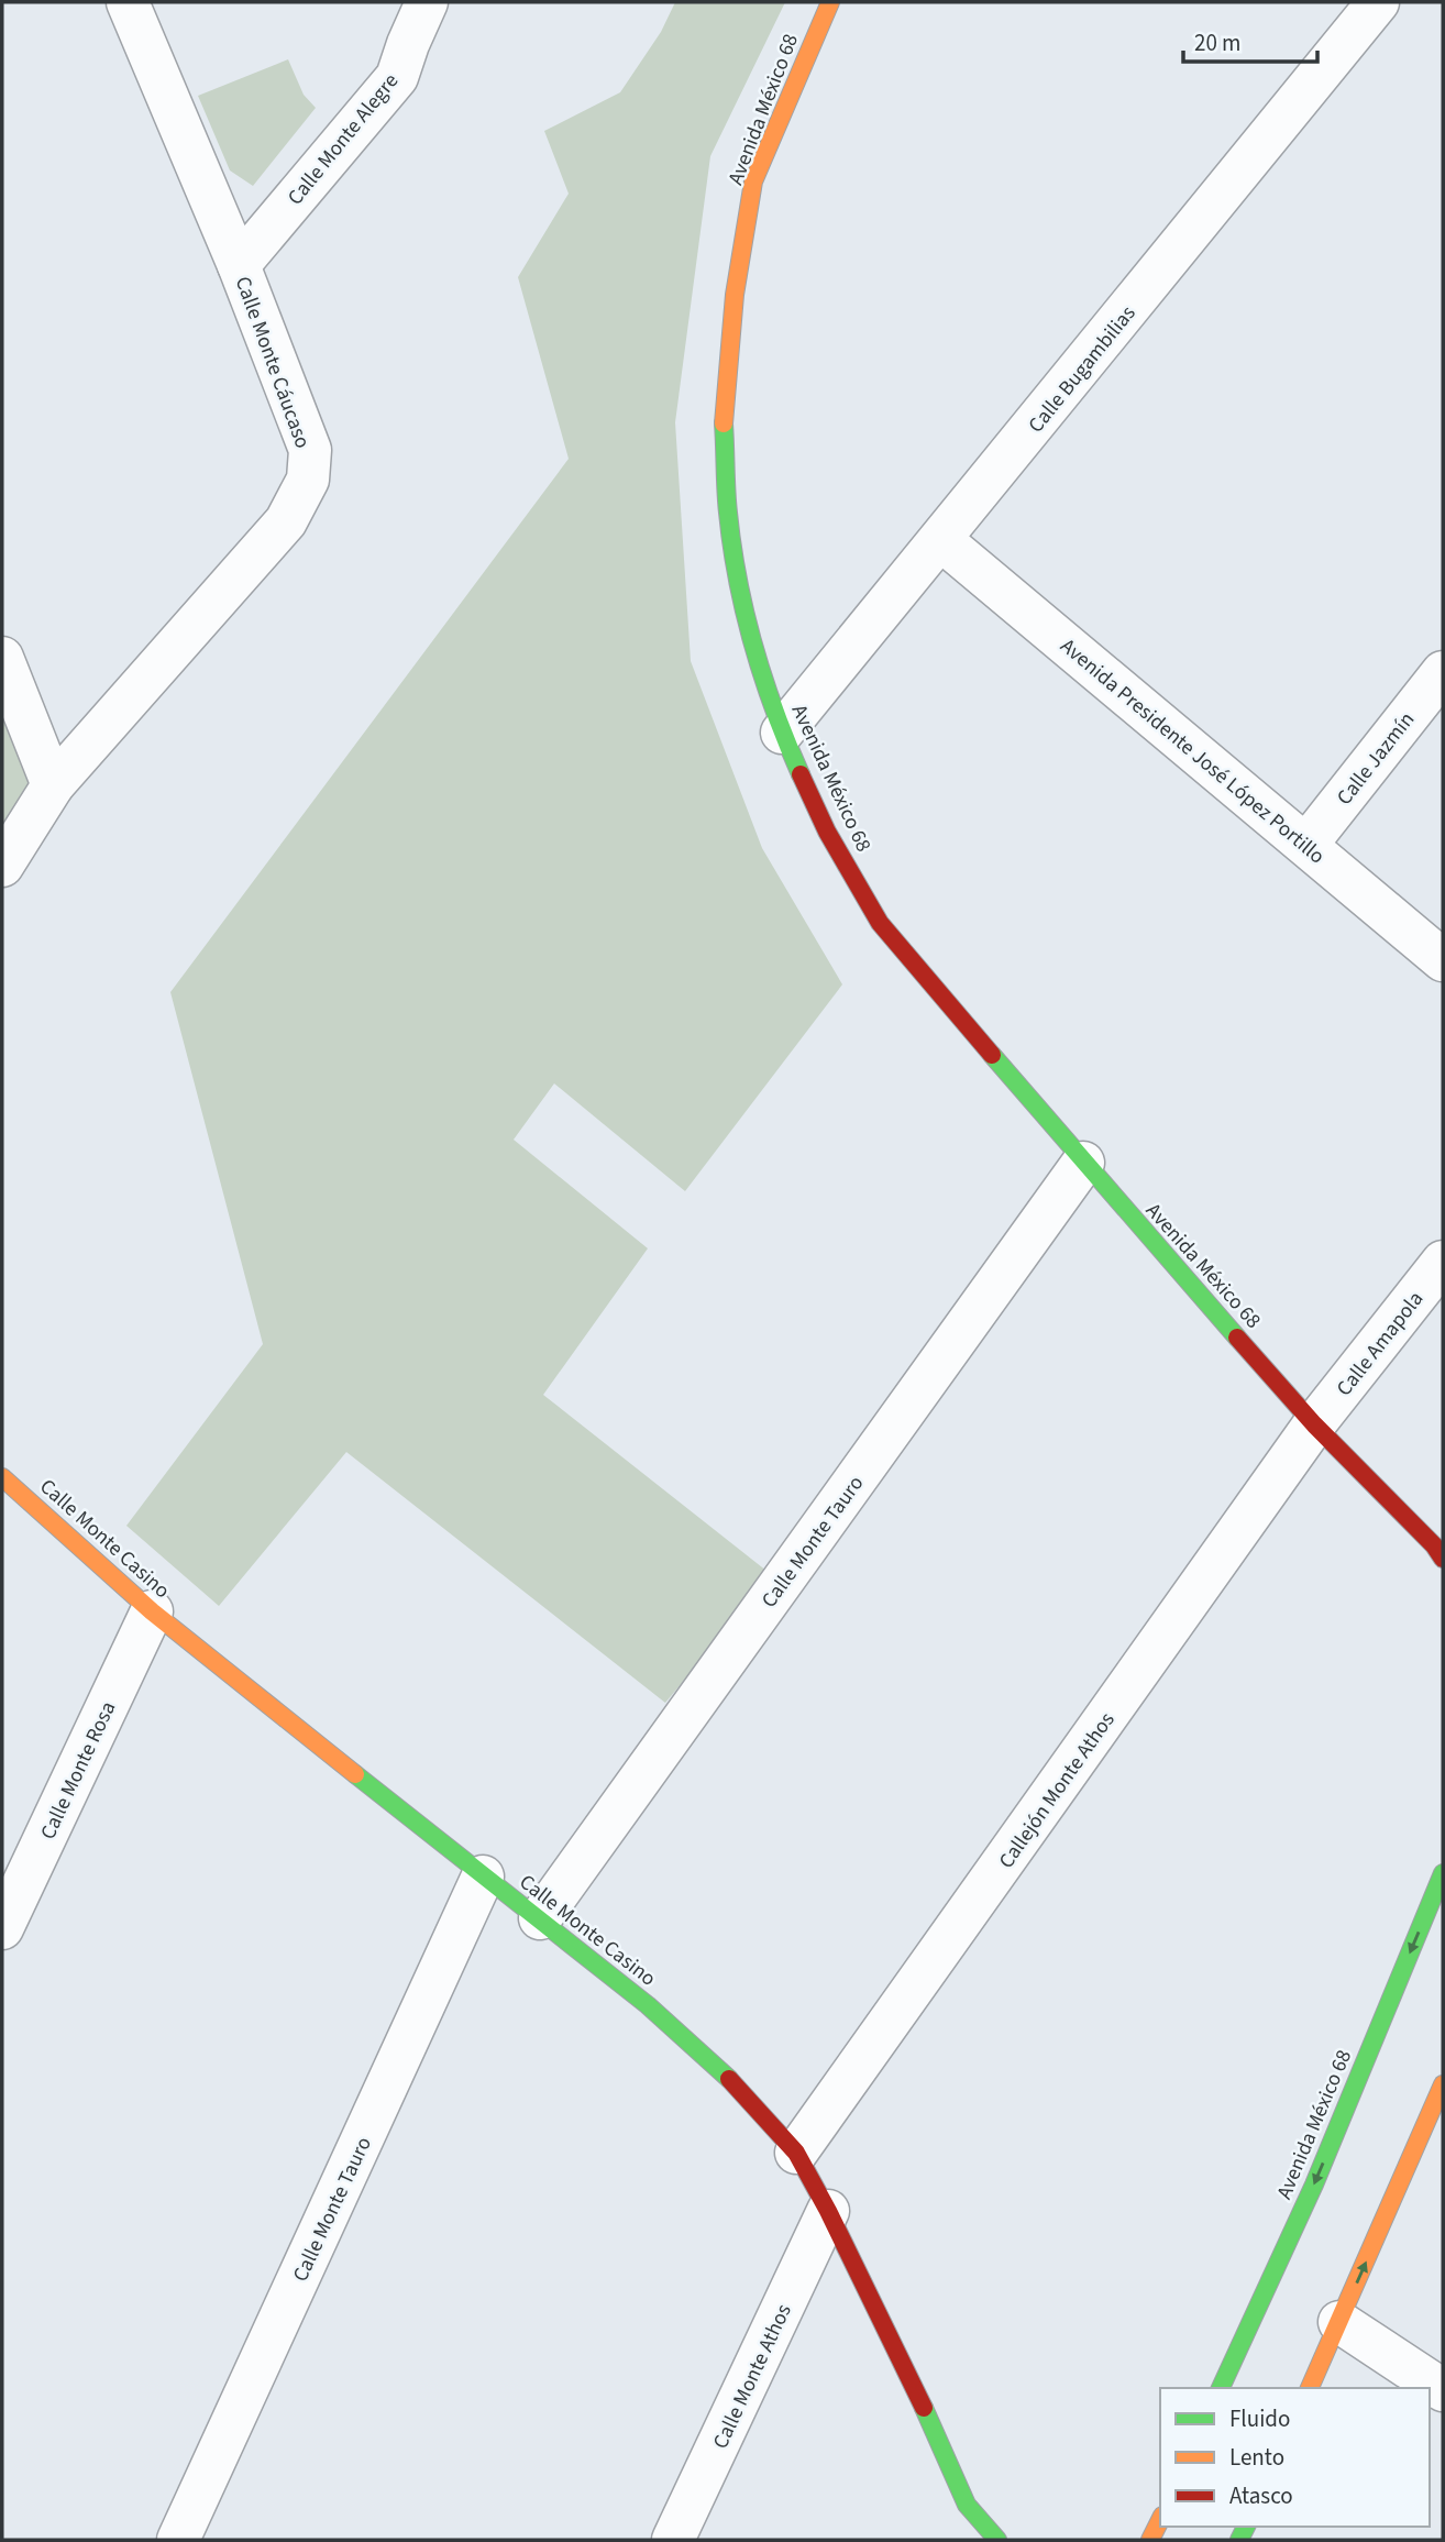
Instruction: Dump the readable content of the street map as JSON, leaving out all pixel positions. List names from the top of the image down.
{
  "streets": {
    "main road": ["Avenida México 68", "Calle Monte Casino"],
    "street": [
      "Calle Monte Alegre",
      "Calle Monte Cáucaso",
      "Calle Bugambilias",
      "Avenida Presidente José López Portillo",
      "Calle Jazmín",
      "Calle Amapola",
      "Calle Monte Tauro",
      "Calle Monte Rosa",
      "Callejón Monte Athos",
      "Calle Monte Athos"
    ]
  },
  "crossings": [
    ["Avenida México 68", "Calle Bugambilias"],
    ["Avenida México 68", "Calle Amapola"],
    ["Avenida México 68", "Calle Monte Tauro"],
    ["Avenida México 68", "Callejón Monte Athos"],
    ["Calle Monte Alegre", "Calle Monte Cáucaso"],
    ["Calle Bugambilias", "Avenida Presidente José López Portillo"],
    ["Avenida Presidente José López Portillo", "Calle Jazmín"],
    ["Calle Amapola", "Callejón Monte Athos"],
    ["Calle Monte Casino", "Calle Monte Tauro"],
    ["Calle Monte Casino", "Calle Monte Rosa"],
    ["Calle Monte Casino", "Callejón Monte Athos"],
    ["Calle Monte Casino", "Calle Monte Athos"]
  ],
  "legend": ["Fluido", "Lento", "Atasco"],
  "scale_bar": "20 m"
}
